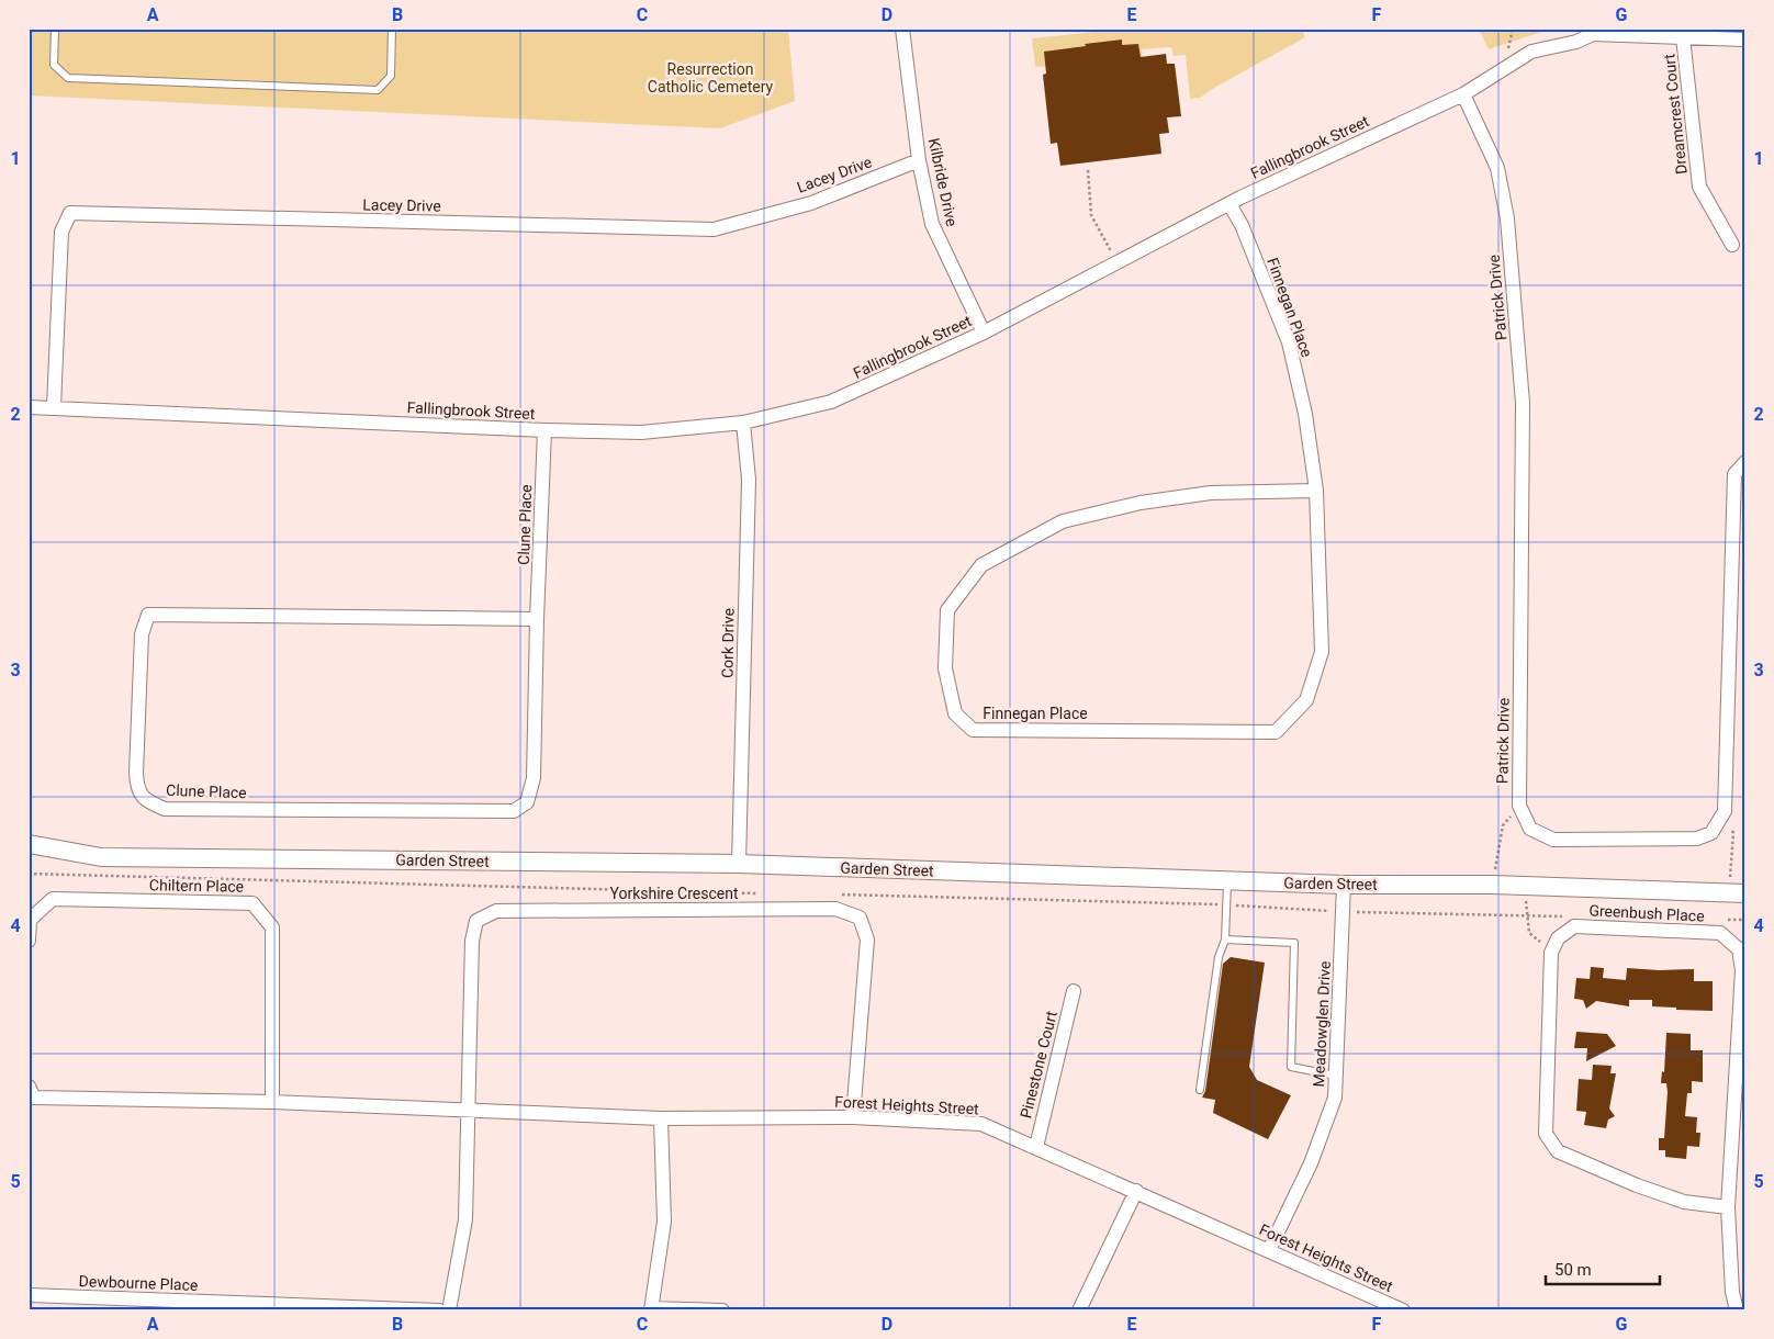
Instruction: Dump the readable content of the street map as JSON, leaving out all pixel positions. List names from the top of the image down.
{
  "streets": {
    "street": [
      "Dreamcrest Court",
      "Fallingbrook Street",
      "Lacey Drive",
      "Kilbride Drive",
      "Patrick Drive",
      "Finnegan Place",
      "Clune Place",
      "Cork Drive",
      "Garden Street",
      "Chiltern Place",
      "Yorkshire Crescent",
      "Greenbush Place",
      "Meadowglen Drive",
      "Pinestone Court",
      "Forest Heights Street",
      "Dewbourne Place"
    ]
  },
  "crossings": [
    ["Dreamcrest Court", "Fallingbrook Street"],
    ["Fallingbrook Street", "Lacey Drive"],
    ["Fallingbrook Street", "Kilbride Drive"],
    ["Fallingbrook Street", "Patrick Drive"],
    ["Fallingbrook Street", "Finnegan Place"],
    ["Fallingbrook Street", "Clune Place"],
    ["Fallingbrook Street", "Cork Drive"],
    ["Lacey Drive", "Kilbride Drive"],
    ["Cork Drive", "Garden Street"],
    ["Garden Street", "Meadowglen Drive"],
    ["Yorkshire Crescent", "Forest Heights Street"],
    ["Meadowglen Drive", "Forest Heights Street"],
    ["Pinestone Court", "Forest Heights Street"]
  ],
  "parks": ["Resurrection Catholic Cemetery"],
  "scale_bar": "50 m",
  "grid": {
    "columns": [
      "A",
      "B",
      "C",
      "D",
      "E",
      "F",
      "G"
    ],
    "rows": [
      "1",
      "2",
      "3",
      "4",
      "5"
    ]
  }
}
